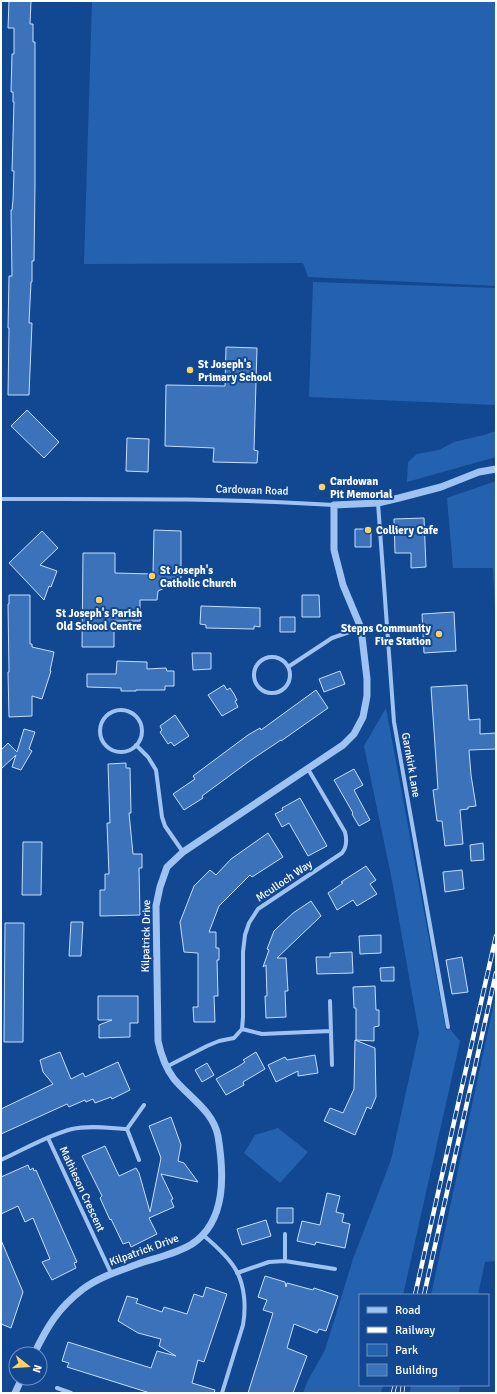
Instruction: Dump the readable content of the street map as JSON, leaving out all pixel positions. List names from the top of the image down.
{
  "streets": {
    "street": [
      "Cardowan Road",
      "Garnkirk Lane",
      "Mculloch Way",
      "Kilpatrick Drive",
      "Mathieson Crescent"
    ]
  },
  "crossings": [
    ["Cardowan Road", "Garnkirk Lane"],
    ["Cardowan Road", "Kilpatrick Drive"],
    ["Mculloch Way", "Kilpatrick Drive"],
    ["Kilpatrick Drive", "Mathieson Crescent"]
  ],
  "places": [
    "St Joseph's Primary School",
    "Cardowan Pit Memorial",
    "Colliery Cafe",
    "St Joseph's Catholic Church",
    "St Joseph's Parish Old School Centre",
    "Stepps Community Fire Station"
  ],
  "legend": [
    "Road",
    "Railway",
    "Park",
    "Building"
  ],
  "north": "right"
}
